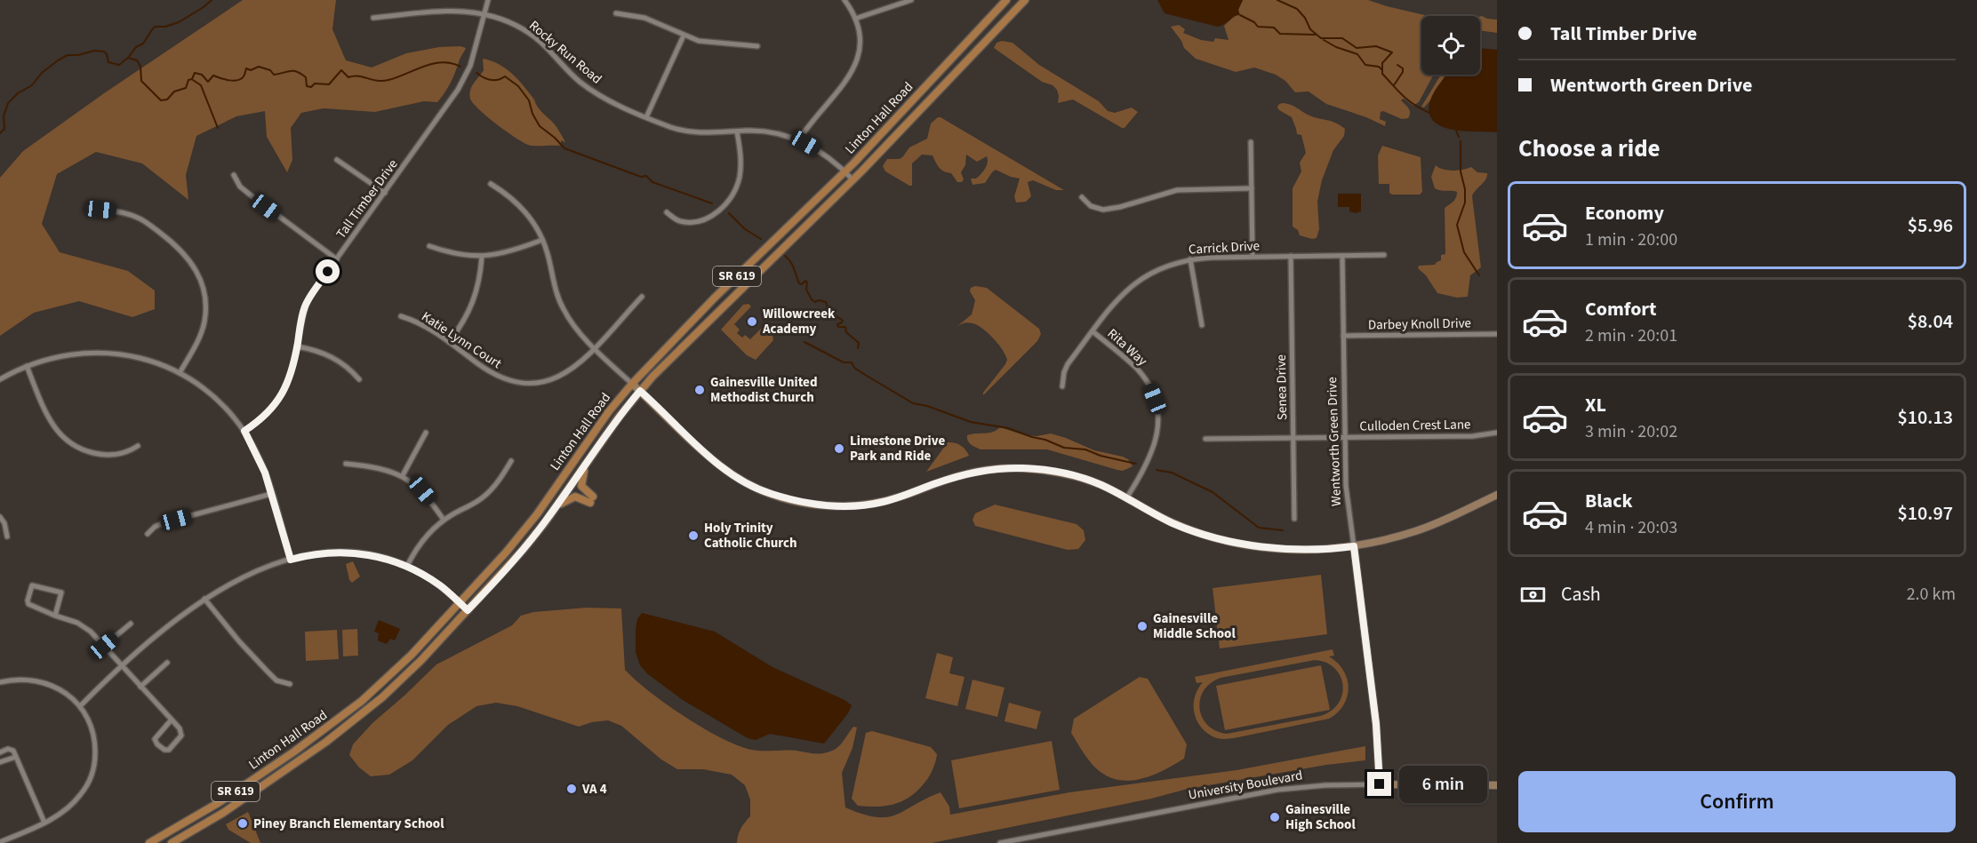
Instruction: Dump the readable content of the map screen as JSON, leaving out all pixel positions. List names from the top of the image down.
{
  "streets": {
    "main road": ["Linton Hall Road", "SR 619"],
    "street": [
      "Rocky Run Road",
      "Tall Timber Drive",
      "Carrick Drive",
      "Darbey Knoll Drive",
      "Katie Lynn Court",
      "Rita Way",
      "Senea Drive",
      "Culloden Crest Lane",
      "Wentworth Green Drive",
      "University Boulevard"
    ]
  },
  "crossings": [
    ["Rocky Run Road", "Linton Hall Road"],
    ["Rocky Run Road", "Tall Timber Drive"],
    ["Carrick Drive", "Rita Way"],
    ["Carrick Drive", "Senea Drive"],
    ["Carrick Drive", "Wentworth Green Drive"],
    ["Darbey Knoll Drive", "Wentworth Green Drive"],
    ["Senea Drive", "Culloden Crest Lane"],
    ["Culloden Crest Lane", "Wentworth Green Drive"],
    ["Wentworth Green Drive", "University Boulevard"]
  ],
  "places": [
    "Willowcreek Academy",
    "Gainesville United Methodist Church",
    "Limestone Drive Park and Ride",
    "Holy Trinity Catholic Church",
    "Gainesville Middle School",
    "VA 4",
    "Gainesville High School",
    "Piney Branch Elementary School"
  ],
  "page": {
    "banner": ["Tall Timber Drive", "Wentworth Green Drive"],
    "heading": "Choose a ride",
    "list": [
      {
        "name": "Economy",
        "note": "1 min · 20:00",
        "value": "$5.96"
      },
      {
        "name": "Comfort",
        "note": "2 min · 20:01",
        "value": "$8.04"
      },
      {
        "name": "XL",
        "note": "3 min · 20:02",
        "value": "$10.13"
      },
      {
        "name": "Black",
        "note": "4 min · 20:03",
        "value": "$10.97"
      }
    ],
    "pay": ["Cash", "2.0 km"],
    "buttons": "Confirm",
    "bubble": "6 min"
  }
}
